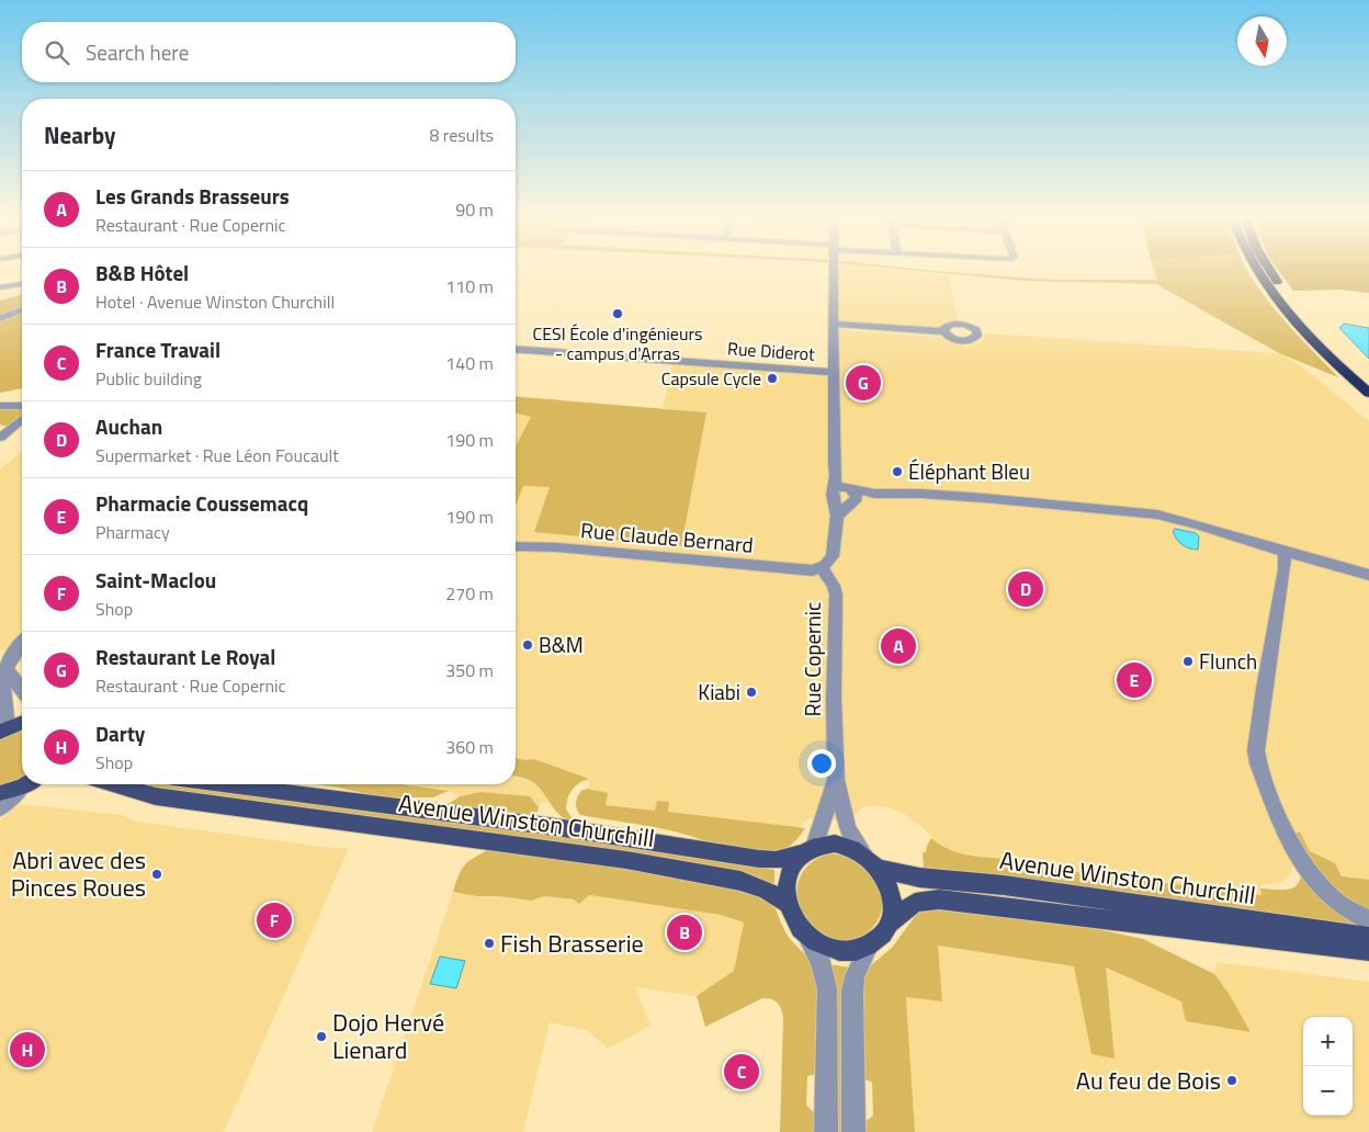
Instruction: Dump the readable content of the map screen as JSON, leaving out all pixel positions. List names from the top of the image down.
{
  "streets": {
    "main road": ["Avenue Winston Churchill"],
    "street": ["Rue Diderot", "Rue Claude Bernard", "Rue Copernic"]
  },
  "crossings": [
    ["Rue Claude Bernard", "Rue Copernic"]
  ],
  "places": [
    "CESI École d'ingénieurs - campus d'Arras",
    "Capsule Cycle",
    "Éléphant Bleu",
    "B&M",
    "Flunch",
    "Kiabi",
    "Abri avec des Pinces Roues",
    "Fish Brasserie",
    "Dojo Hervé Lienard",
    "Au feu de Bois"
  ],
  "north": "bottom",
  "page": {
    "search": "Search here",
    "heading": ["Nearby", "8 results"],
    "list": [
      {
        "mark": "A",
        "name": "Les Grands Brasseurs",
        "note": "Restaurant · Rue Copernic",
        "value": "90 m"
      },
      {
        "mark": "B",
        "name": "B&B Hôtel",
        "note": "Hotel · Avenue Winston Churchill",
        "value": "110 m"
      },
      {
        "mark": "C",
        "name": "France Travail",
        "note": "Public building",
        "value": "140 m"
      },
      {
        "mark": "D",
        "name": "Auchan",
        "note": "Supermarket · Rue Léon Foucault",
        "value": "190 m"
      },
      {
        "mark": "E",
        "name": "Pharmacie Coussemacq",
        "note": "Pharmacy",
        "value": "190 m"
      },
      {
        "mark": "F",
        "name": "Saint-Maclou",
        "note": "Shop",
        "value": "270 m"
      },
      {
        "mark": "G",
        "name": "Restaurant Le Royal",
        "note": "Restaurant · Rue Copernic",
        "value": "350 m"
      },
      {
        "mark": "H",
        "name": "Darty",
        "note": "Shop",
        "value": "360 m"
      }
    ],
    "pins": [
      "G",
      "D",
      "A",
      "E",
      "F",
      "B",
      "H",
      "C"
    ],
    "map_buttons": ["+", "−"]
  }
}
